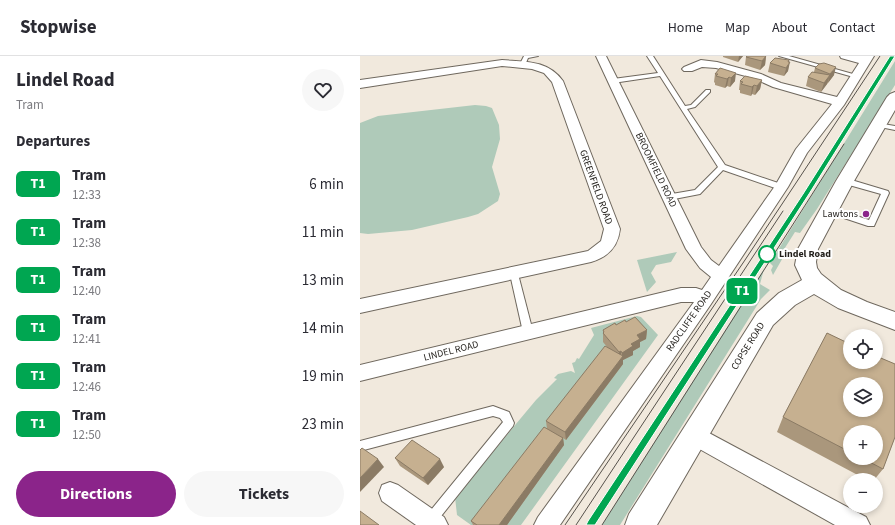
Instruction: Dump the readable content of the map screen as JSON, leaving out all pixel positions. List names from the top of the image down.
{
  "streets": {
    "street": [
      "BROOMFIELD ROAD",
      "GREENFIELD ROAD",
      "RADCLIFFE ROAD",
      "COPSE ROAD",
      "LINDEL ROAD"
    ]
  },
  "crossings": [
    ["BROOMFIELD ROAD", "RADCLIFFE ROAD"],
    ["RADCLIFFE ROAD", "LINDEL ROAD"]
  ],
  "places": ["Lawtons", "Lindel Road"],
  "lines": ["tram line T1"],
  "page": {
    "header": "Stopwise",
    "nav": [
      "Home",
      "Map",
      "About",
      "Contact"
    ],
    "heading": [
      ["Lindel Road", "Tram"],
      "Departures"
    ],
    "on_map": "T1",
    "list": [
      {
        "mark": "T1",
        "name": "Tram",
        "note": "12:33",
        "value": "6 min"
      },
      {
        "mark": "T1",
        "name": "Tram",
        "note": "12:38",
        "value": "11 min"
      },
      {
        "mark": "T1",
        "name": "Tram",
        "note": "12:40",
        "value": "13 min"
      },
      {
        "mark": "T1",
        "name": "Tram",
        "note": "12:41",
        "value": "14 min"
      },
      {
        "mark": "T1",
        "name": "Tram",
        "note": "12:46",
        "value": "19 min"
      },
      {
        "mark": "T1",
        "name": "Tram",
        "note": "12:50",
        "value": "23 min"
      }
    ],
    "map_buttons": ["+", "−"],
    "buttons": ["Directions", "Tickets"]
  }
}
